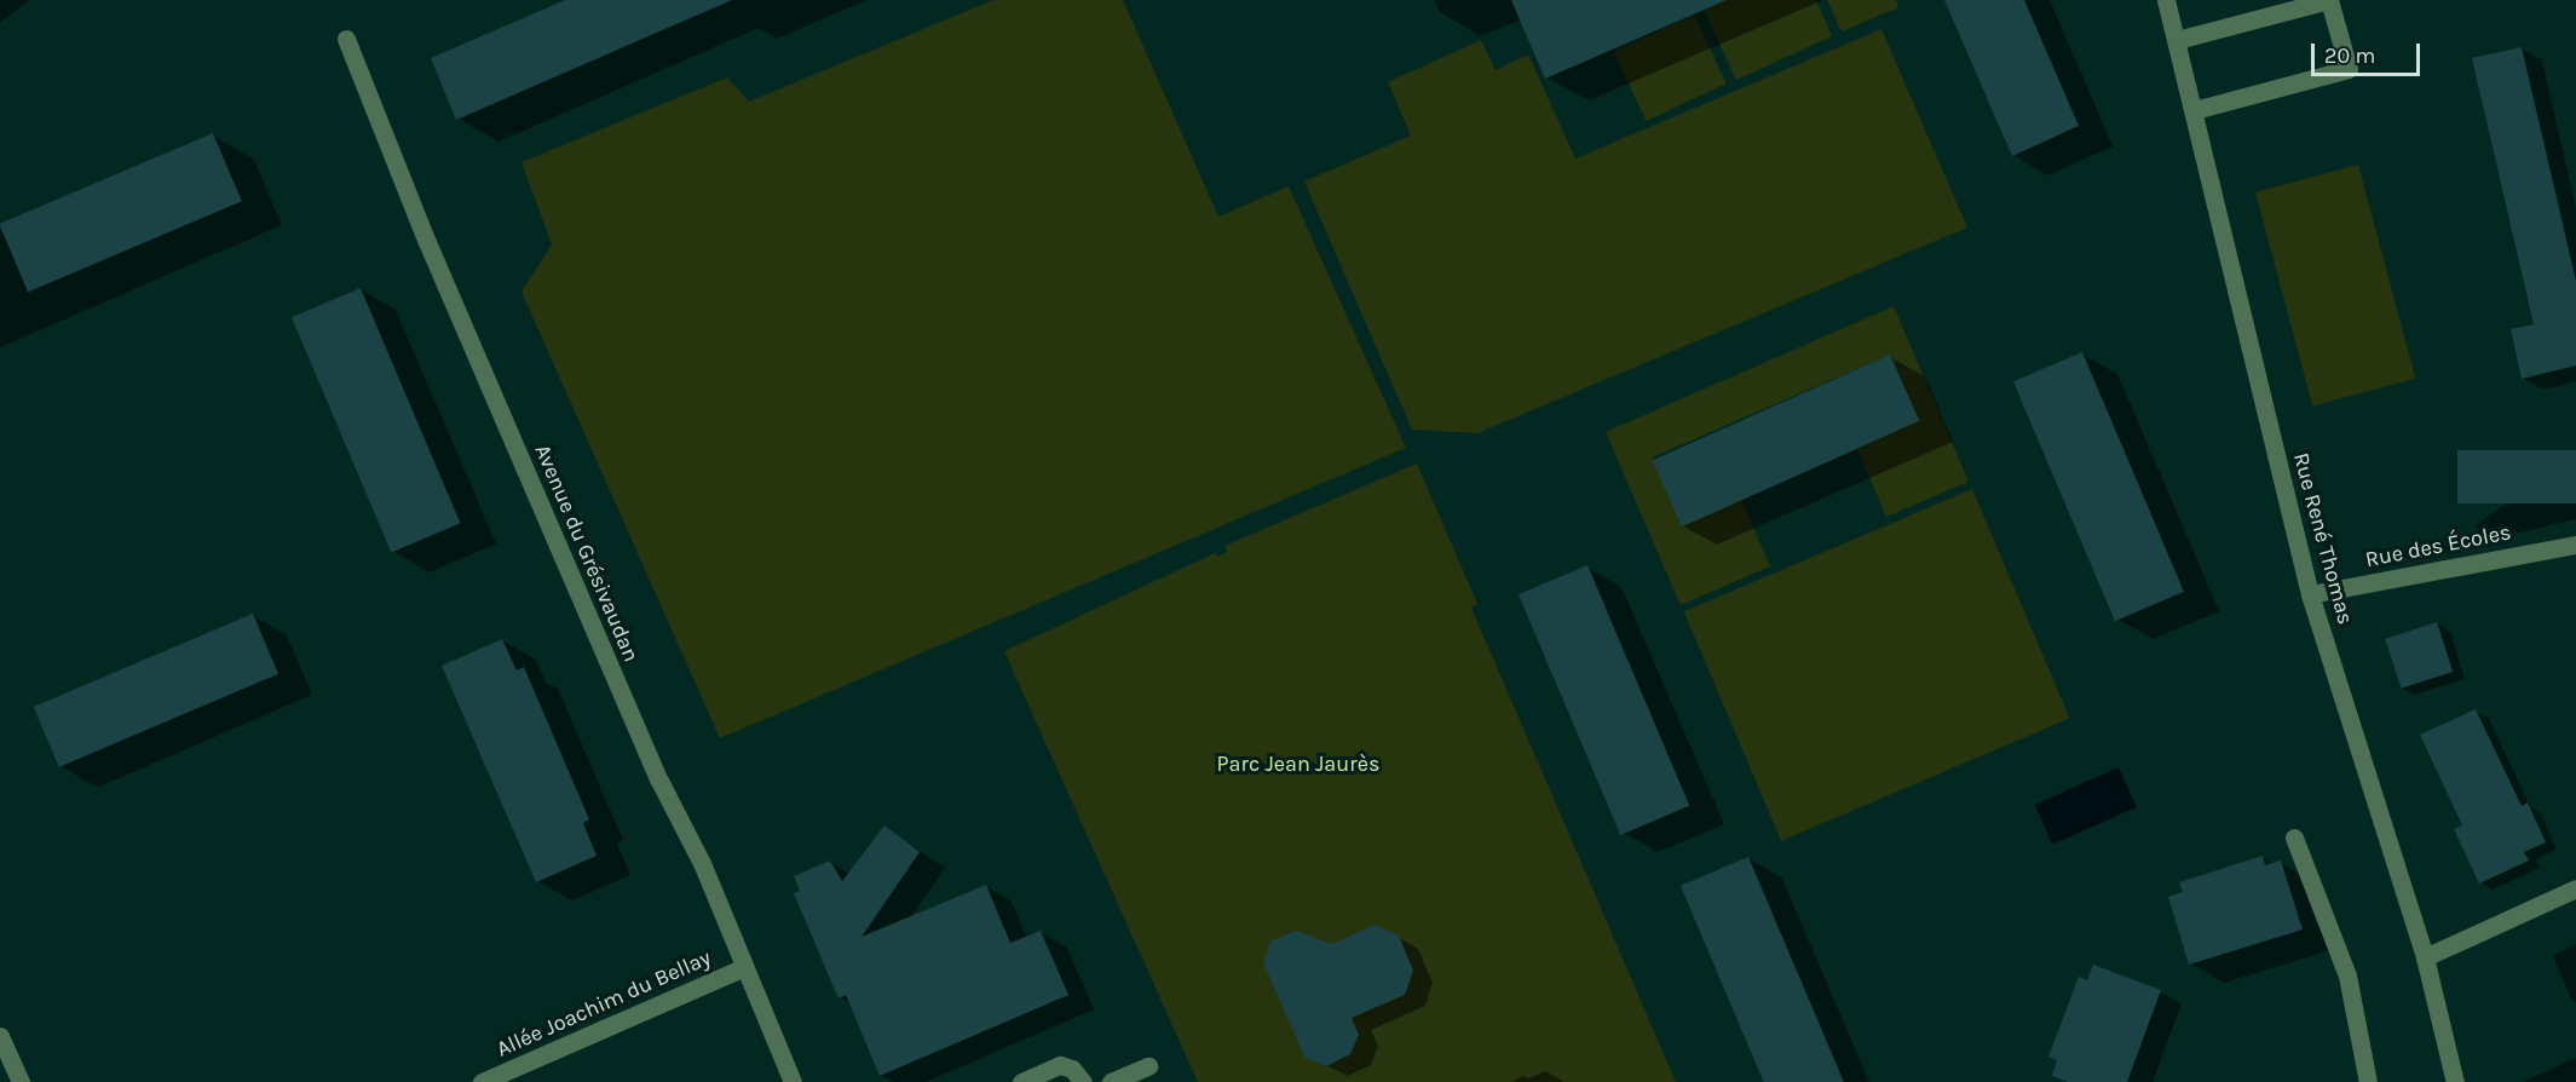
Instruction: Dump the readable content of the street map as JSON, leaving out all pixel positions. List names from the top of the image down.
{
  "streets": {
    "street": [
      "Rue René Thomas",
      "Rue des Écoles",
      "Avenue du Grésivaudan",
      "Allée Joachim du Bellay"
    ]
  },
  "crossings": [
    ["Rue René Thomas", "Rue des Écoles"],
    ["Avenue du Grésivaudan", "Allée Joachim du Bellay"]
  ],
  "parks": ["Parc Jean Jaurès"],
  "scale_bar": "20 m"
}
